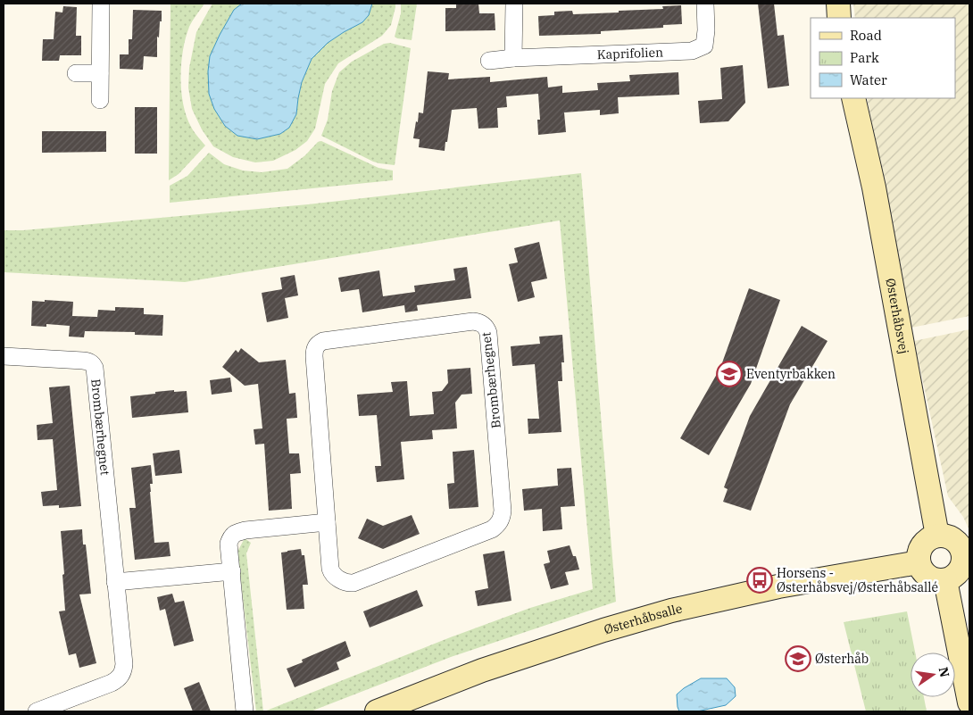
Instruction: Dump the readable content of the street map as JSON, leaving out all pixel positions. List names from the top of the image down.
{
  "streets": {
    "street": [
      "Kaprifolien",
      "Østerhåbsvej",
      "Brombærhegnet",
      "Østerhåbsalle"
    ]
  },
  "crossings": [
    ["Østerhåbsvej", "Østerhåbsalle"]
  ],
  "places": {
    "school or university": ["Eventyrbakken", "Østerhåb"],
    "bus stop": ["Horsens - Østerhåbsvej/Østerhåbsallé"]
  },
  "legend": ["Road", "Park", "Water"],
  "north": "right"
}
